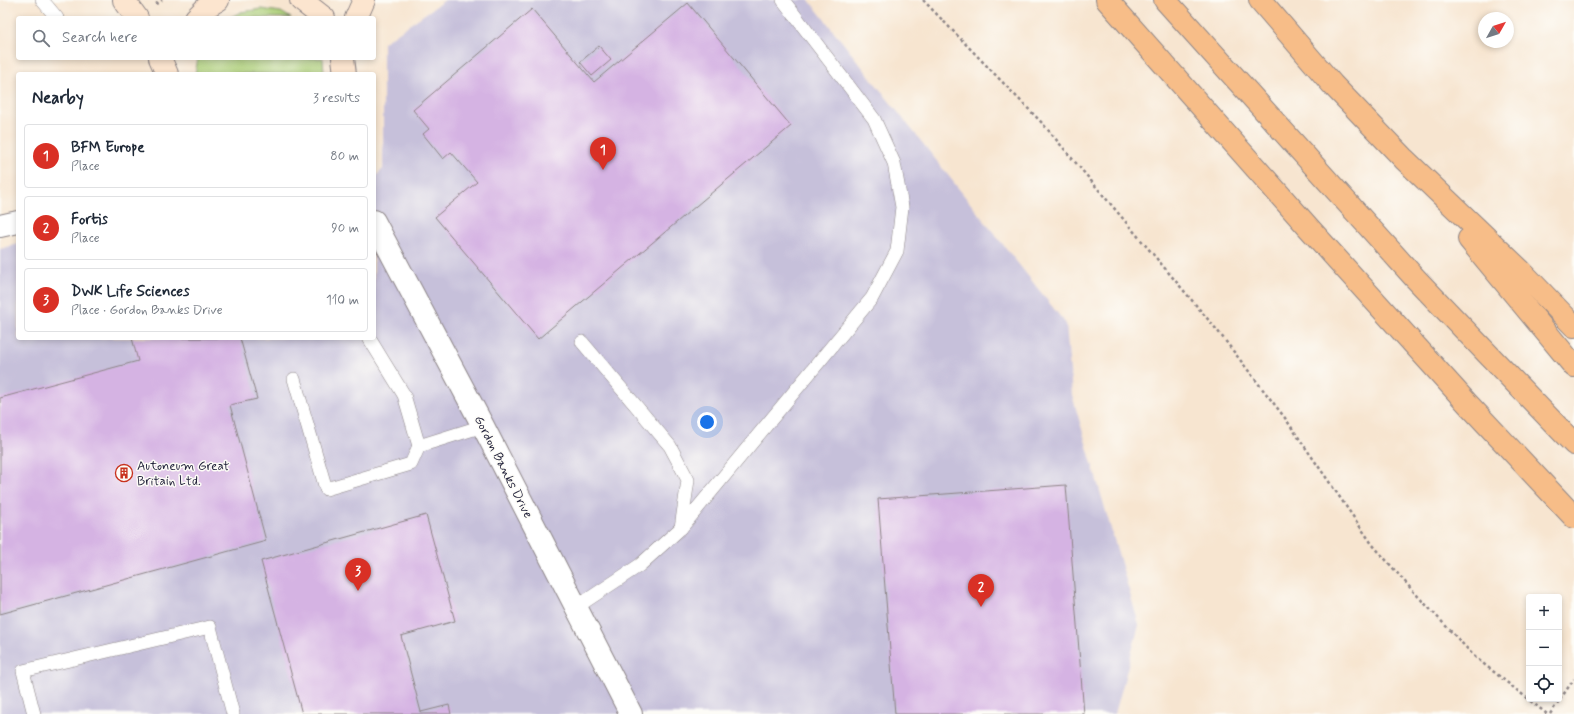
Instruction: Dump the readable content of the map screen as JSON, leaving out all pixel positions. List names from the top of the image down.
{
  "streets": {
    "street": ["Gordon Banks Drive"]
  },
  "places": {
    "building": ["Autoneum Great Britain Ltd."]
  },
  "north": "top right",
  "page": {
    "search": "Search here",
    "heading": ["Nearby", "3 results"],
    "list": [
      {
        "mark": "1",
        "name": "BFM Europe",
        "note": "Place",
        "value": "80 m"
      },
      {
        "mark": "2",
        "name": "Fortis",
        "note": "Place",
        "value": "90 m"
      },
      {
        "mark": "3",
        "name": "DWK Life Sciences",
        "note": "Place · Gordon Banks Drive",
        "value": "110 m"
      }
    ],
    "pins": ["1", "3", "2"],
    "map_buttons": ["+", "−"]
  }
}
